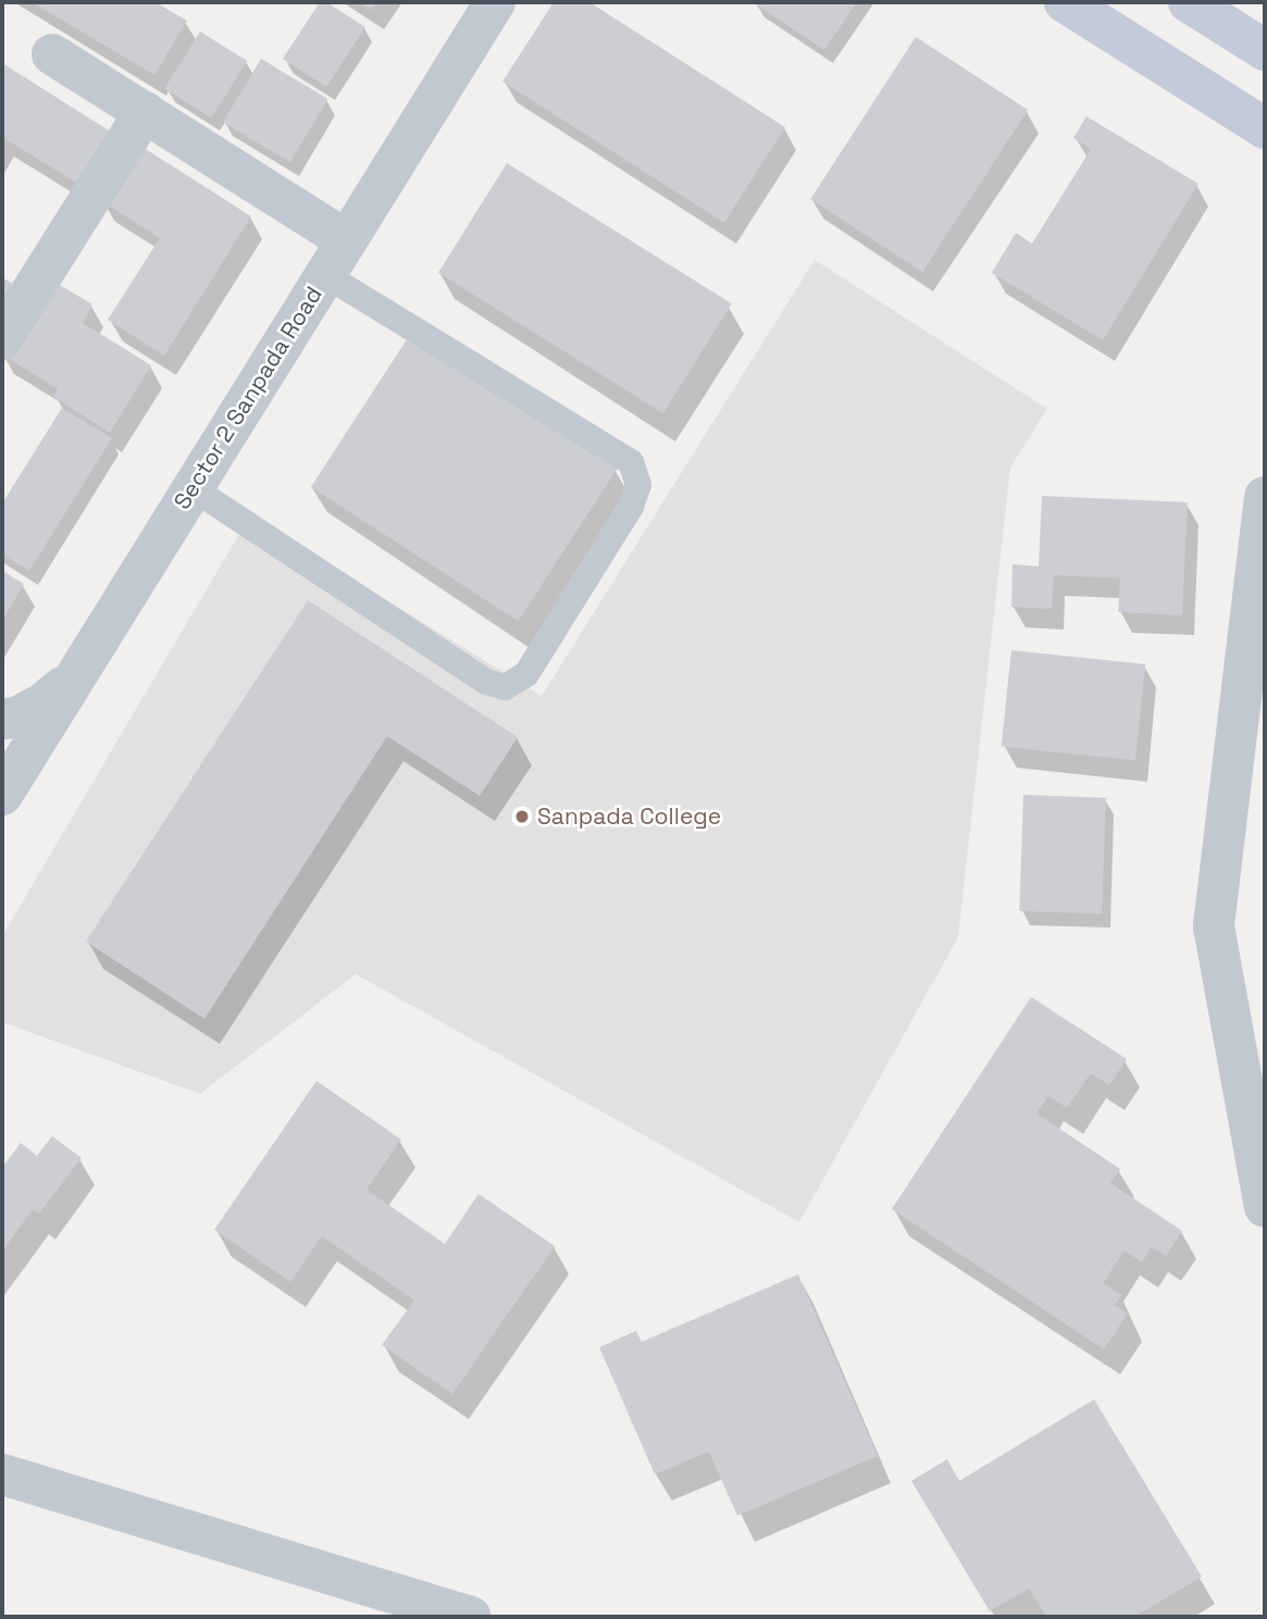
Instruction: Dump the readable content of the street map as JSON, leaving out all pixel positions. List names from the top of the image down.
{
  "streets": {
    "street": ["Sector 2 Sanpada Road"]
  },
  "places": ["Sanpada College"]
}
